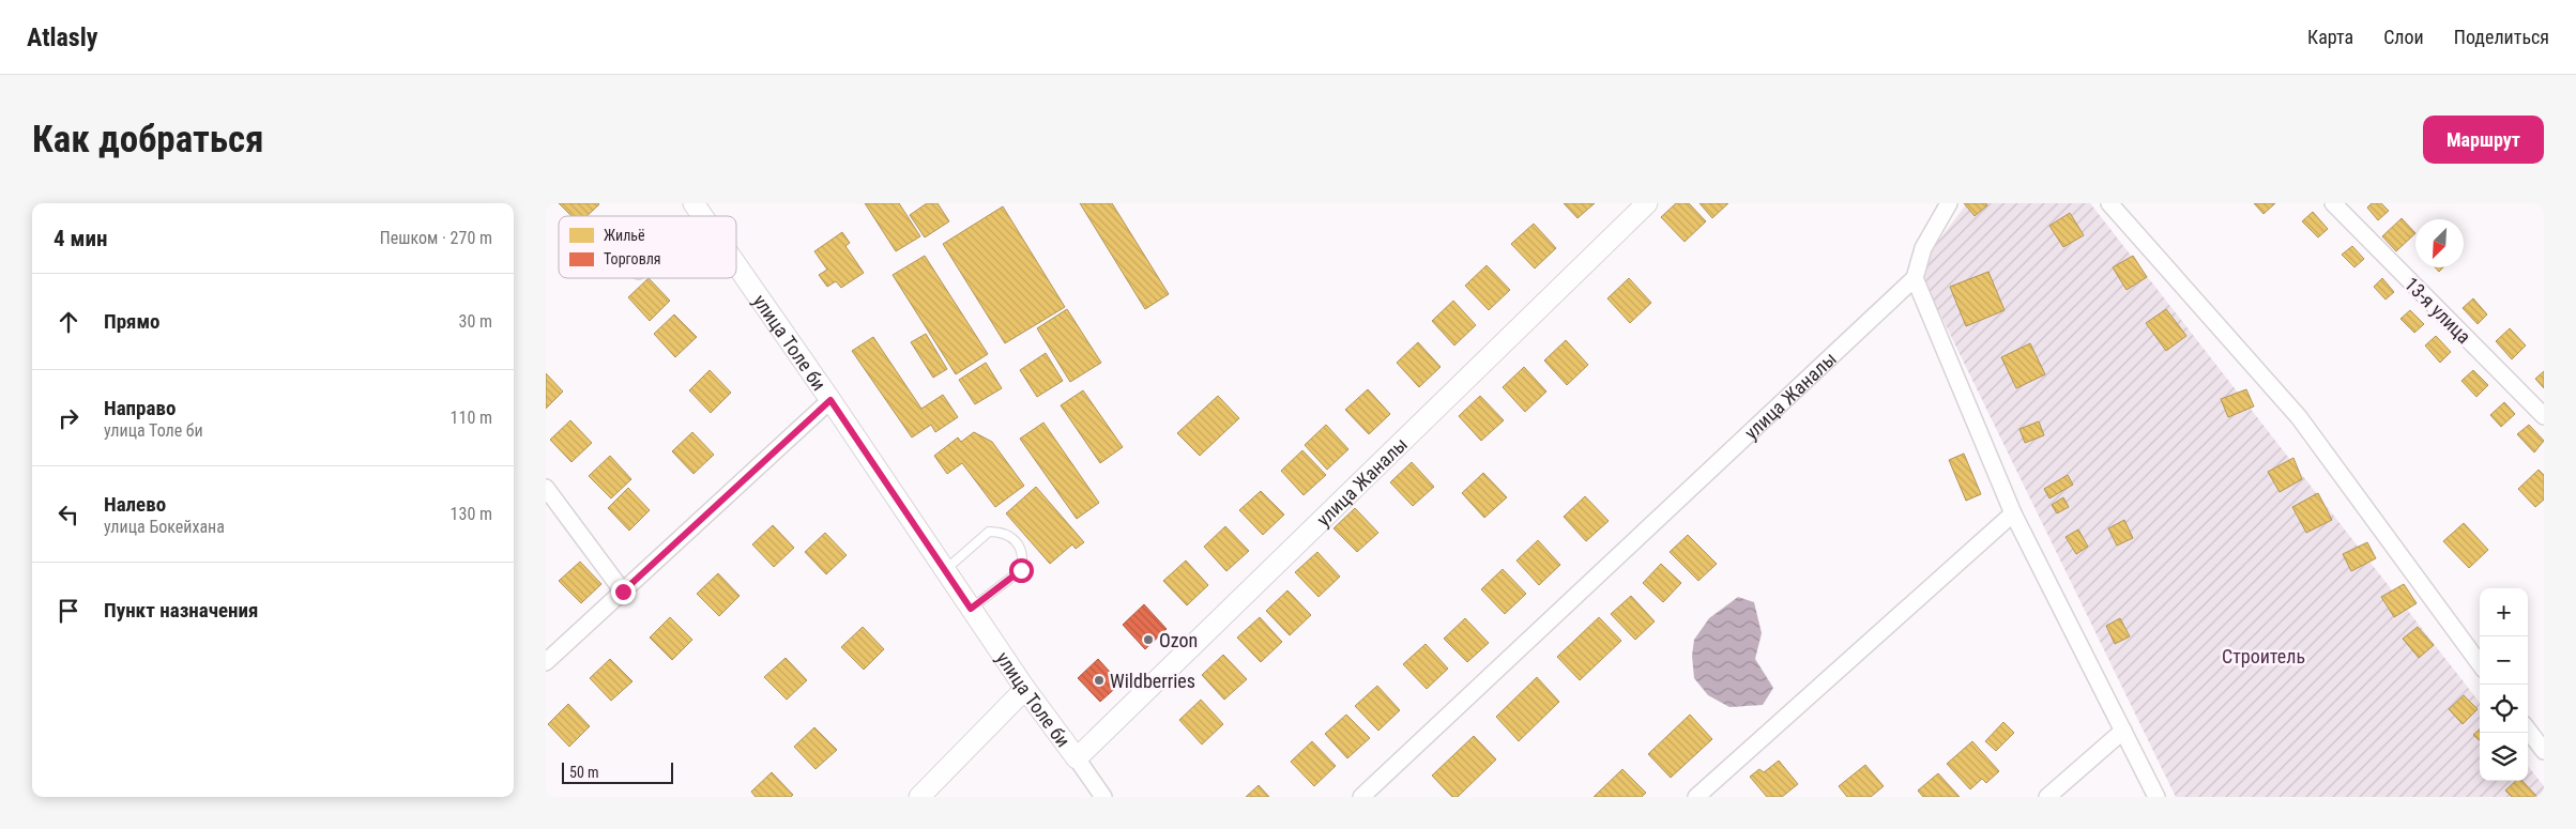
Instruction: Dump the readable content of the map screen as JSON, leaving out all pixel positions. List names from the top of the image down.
{
  "streets": {
    "street": ["13-я улица", "улица Толе би", "улица Жаналы"]
  },
  "crossings": [
    ["улица Толе би", "улица Жаналы"]
  ],
  "parks": ["Строитель"],
  "places": ["Ozon", "Wildberries"],
  "legend": ["Жильё", "Торговля"],
  "scale_bar": "50 m",
  "north": "bottom left",
  "page": {
    "header": "Atlasly",
    "nav": ["Карта", "Слои", "Поделиться"],
    "buttons": "Маршрут",
    "title": "Как добраться",
    "heading": ["4 мин", "Пешком · 270 m"],
    "list": [
      ["Прямо", "30 m"],
      ["Направо", "улица Толе би", "110 m"],
      ["Налево", "улица Бокейхана", "130 m"],
      "Пункт назначения"
    ],
    "map_buttons": ["+", "−"],
    "scale": "50 m"
  }
}
